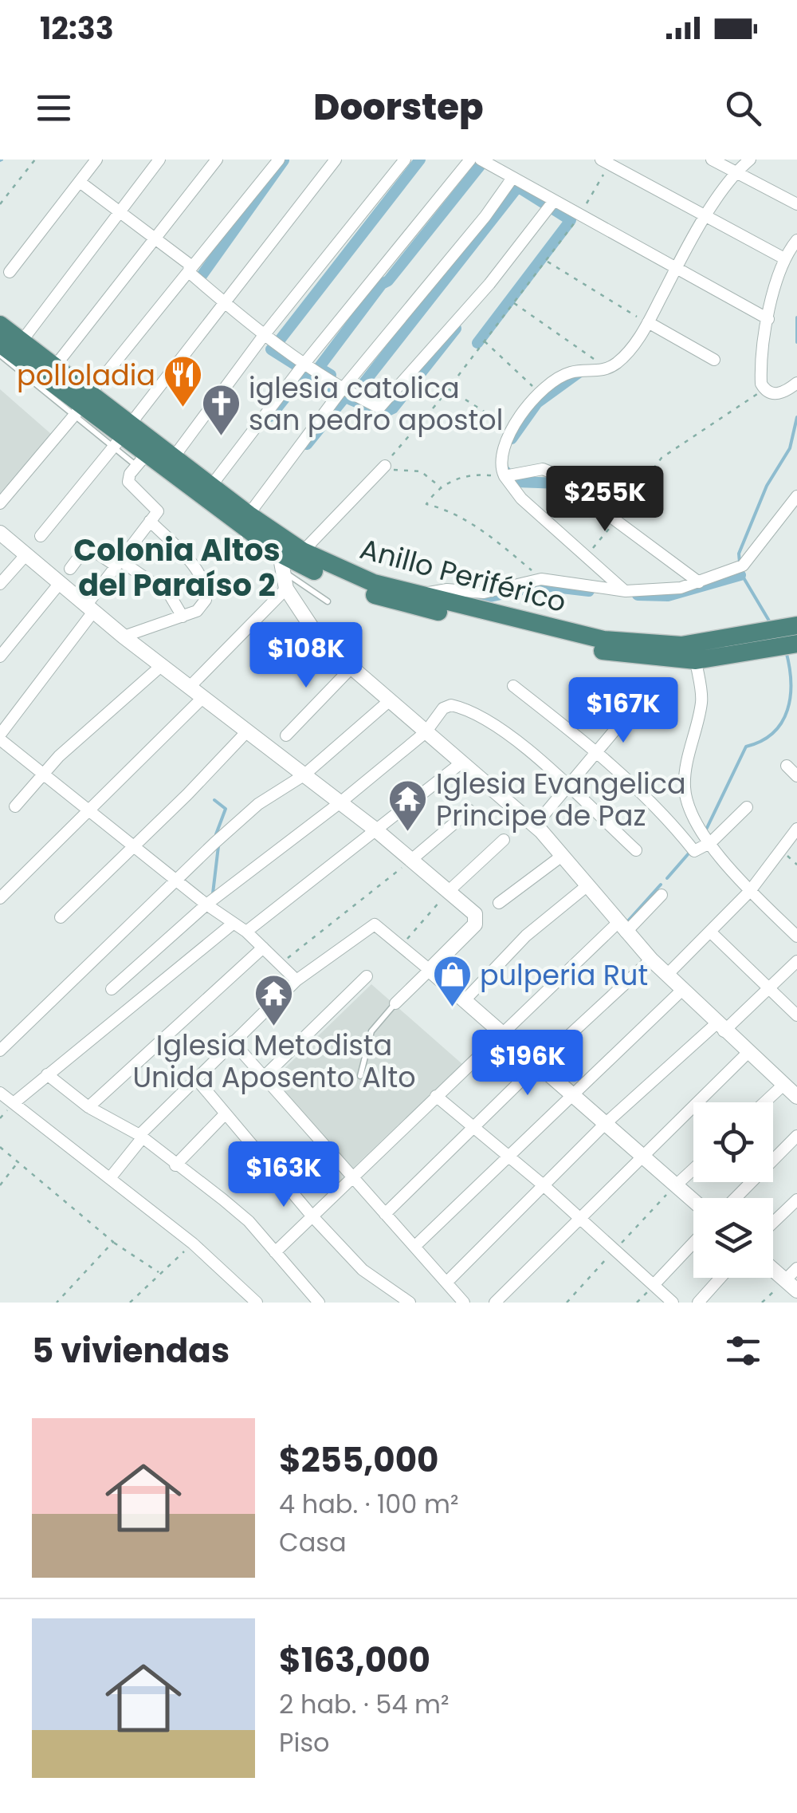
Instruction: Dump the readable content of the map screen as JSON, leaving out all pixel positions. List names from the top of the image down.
{
  "streets": {
    "highway": ["Anillo Periférico"]
  },
  "districts": ["Colonia Altos del Paraíso 2"],
  "places": {
    "restaurant": ["polloladia"],
    "church": ["iglesia catolica san pedro apostol"],
    "temple": ["Iglesia Evangelica Principe de Paz", "Iglesia Metodista Unida Aposento Alto"],
    "shop": ["pulperia Rut"]
  },
  "page": {
    "status": "12:33",
    "header": "Doorstep",
    "price": [
      "$255K",
      "$108K",
      "$167K",
      "$196K",
      "$163K"
    ],
    "heading": "5 viviendas",
    "list": [
      {
        "name": "$255,000",
        "note": "4 hab. · 100 m² · Casa"
      },
      {
        "name": "$163,000",
        "note": "2 hab. · 54 m² · Piso"
      }
    ]
  }
}
